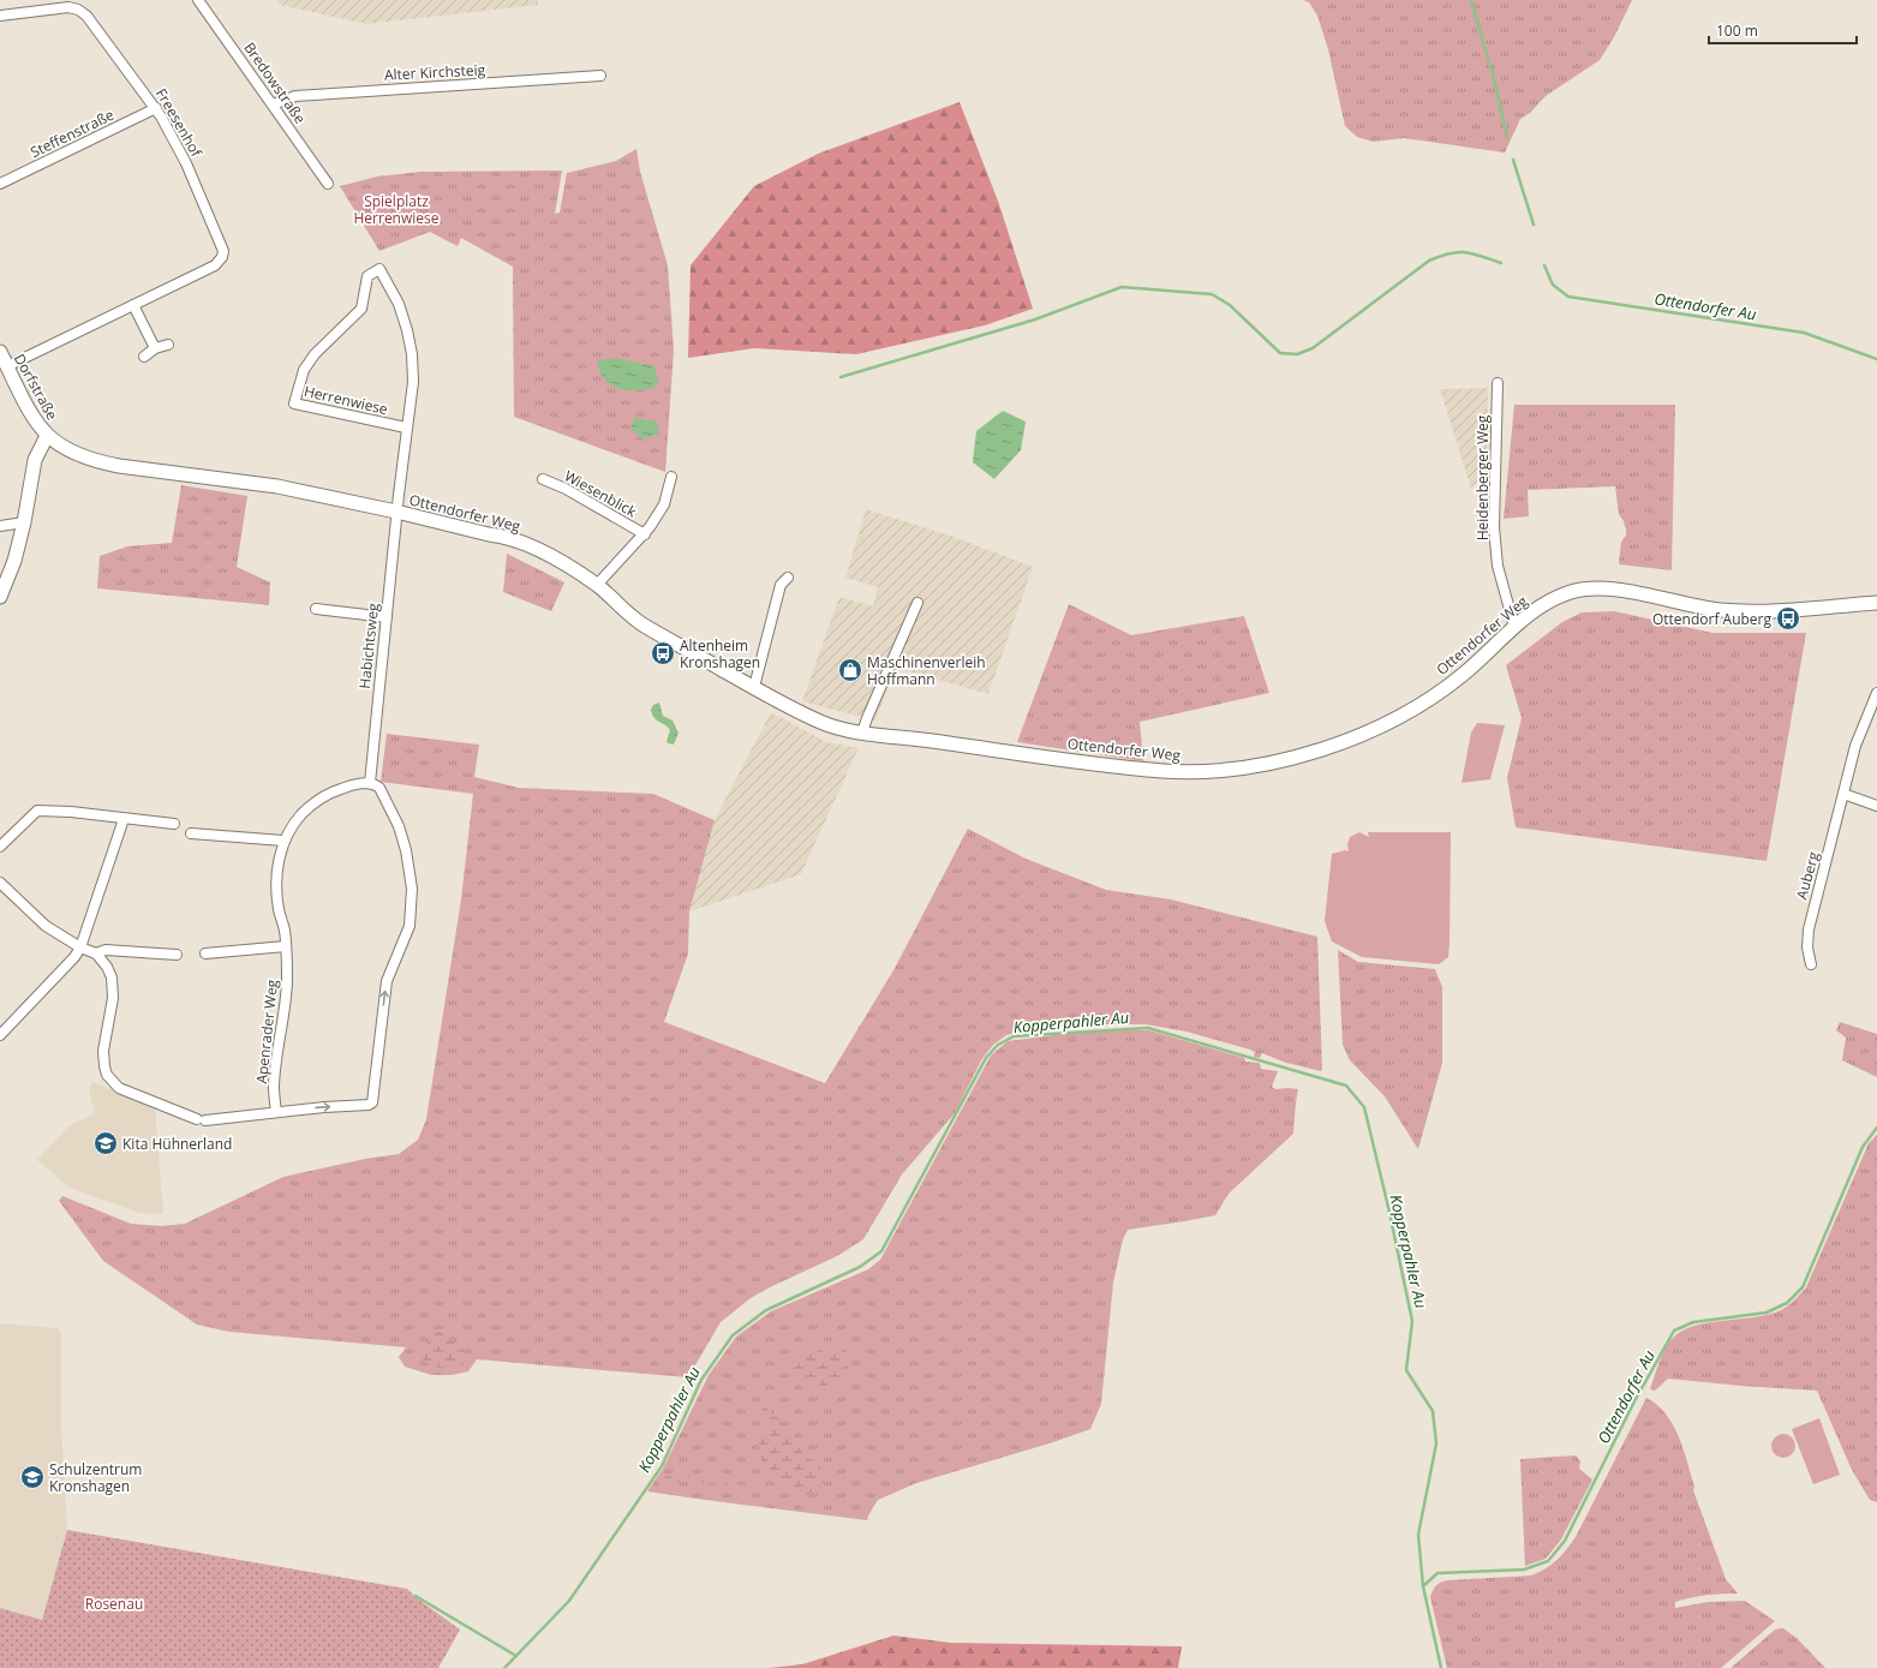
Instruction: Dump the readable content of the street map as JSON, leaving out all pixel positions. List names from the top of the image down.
{
  "streets": {
    "main road": ["Dorfstraße", "Ottendorfer Weg"],
    "street": [
      "Alter Kirchsteig",
      "Bredowstraße",
      "Freesenhof",
      "Steffenstraße",
      "Herrenwiese",
      "Heidenberger Weg",
      "Wiesenblick",
      "Habichtsweg",
      "Auberg",
      "Apenrader Weg"
    ]
  },
  "crossings": [
    ["Alter Kirchsteig", "Bredowstraße"],
    ["Freesenhof", "Steffenstraße"],
    ["Dorfstraße", "Ottendorfer Weg"],
    ["Herrenwiese", "Ottendorfer Weg"],
    ["Herrenwiese", "Habichtsweg"],
    ["Heidenberger Weg", "Ottendorfer Weg"],
    ["Wiesenblick", "Ottendorfer Weg"],
    ["Ottendorfer Weg", "Habichtsweg"],
    ["Habichtsweg", "Apenrader Weg"]
  ],
  "water": ["Ottendorfer Au", "Kopperpahler Au"],
  "parks": ["Spielplatz Herrenwiese", "Rosenau"],
  "places": {
    "bus stop": ["Ottendorf Auberg", "Altenheim Kronshagen"],
    "shop": ["Maschinenverleih Hoffmann"],
    "school or university": ["Kita Hühnerland", "Schulzentrum Kronshagen"]
  },
  "scale_bar": "100 m"
}
